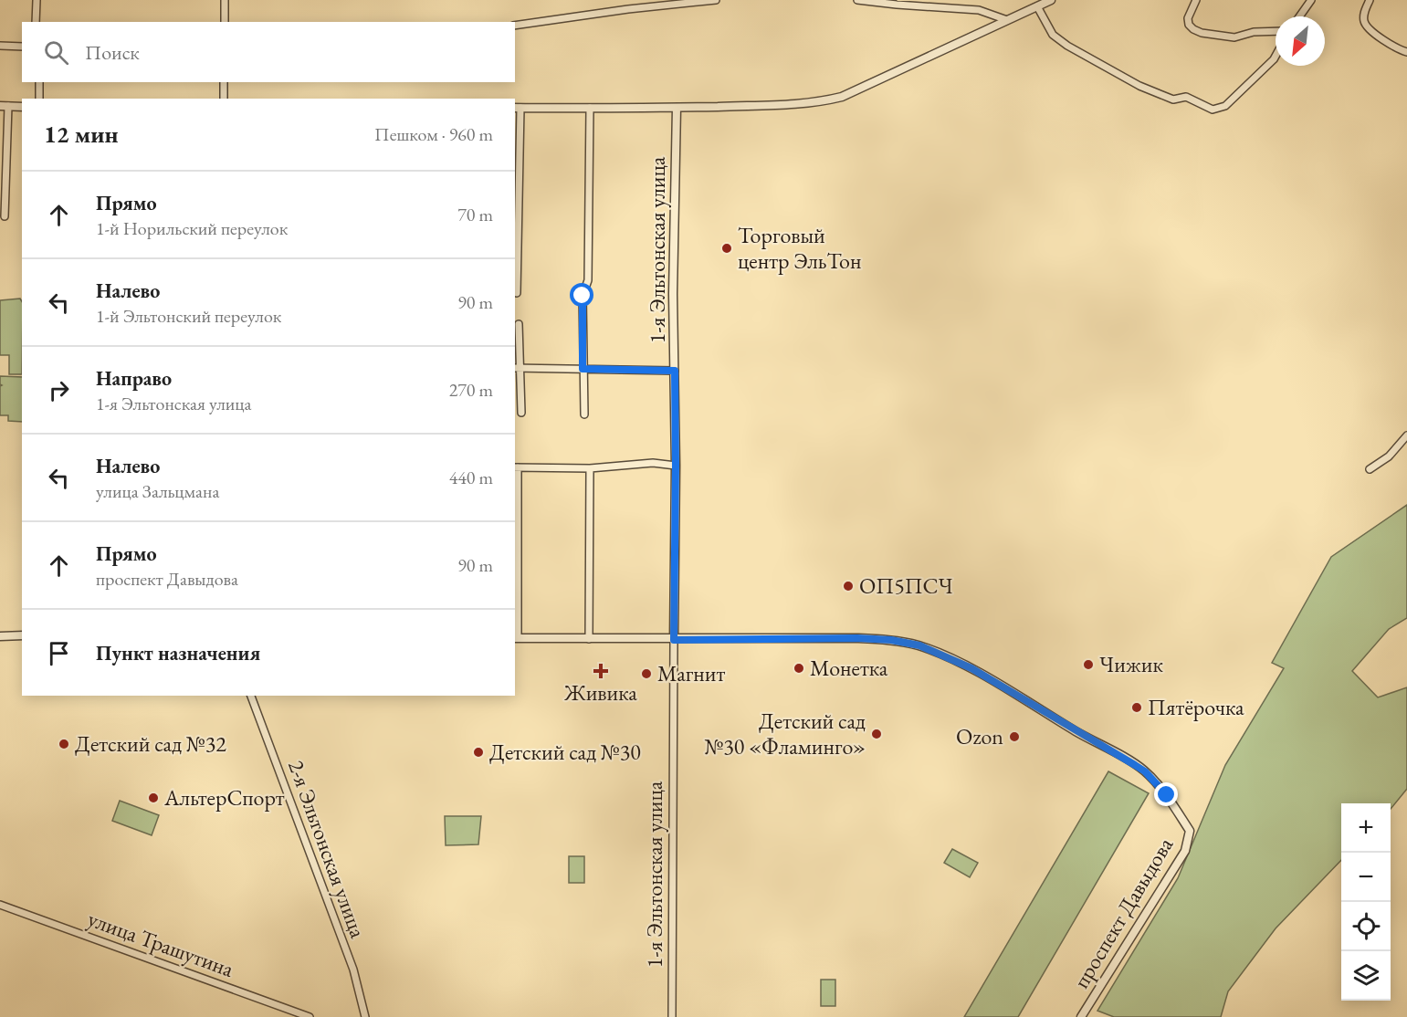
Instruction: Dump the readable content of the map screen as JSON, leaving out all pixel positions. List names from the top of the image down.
{
  "streets": {
    "street": [
      "1-я Эльтонская улица",
      "2-я Эльтонская улица",
      "проспект Давыдова",
      "улица Трашутина"
    ]
  },
  "crossings": [
    ["1-я Эльтонская улица", "проспект Давыдова"]
  ],
  "places": {
    "other": [
      "Торговый центр ЭльТон",
      "ОП5ПСЧ",
      "Чижик",
      "Монетка",
      "Магнит",
      "Пятёрочка",
      "Детский сад №30 «Фламинго»",
      "Ozon",
      "Детский сад №32",
      "Детский сад №30",
      "АльтерСпорт"
    ],
    "health": ["Живика"]
  },
  "north": "bottom left",
  "page": {
    "search": "Поиск",
    "heading": ["12 мин", "Пешком · 960 m"],
    "list": [
      ["Прямо", "1-й Норильский переулок", "70 m"],
      ["Налево", "1-й Эльтонский переулок", "90 m"],
      ["Направо", "1-я Эльтонская улица", "270 m"],
      ["Налево", "улица Зальцмана", "440 m"],
      ["Прямо", "проспект Давыдова", "90 m"],
      "Пункт назначения"
    ],
    "map_buttons": ["+", "−"]
  }
}
